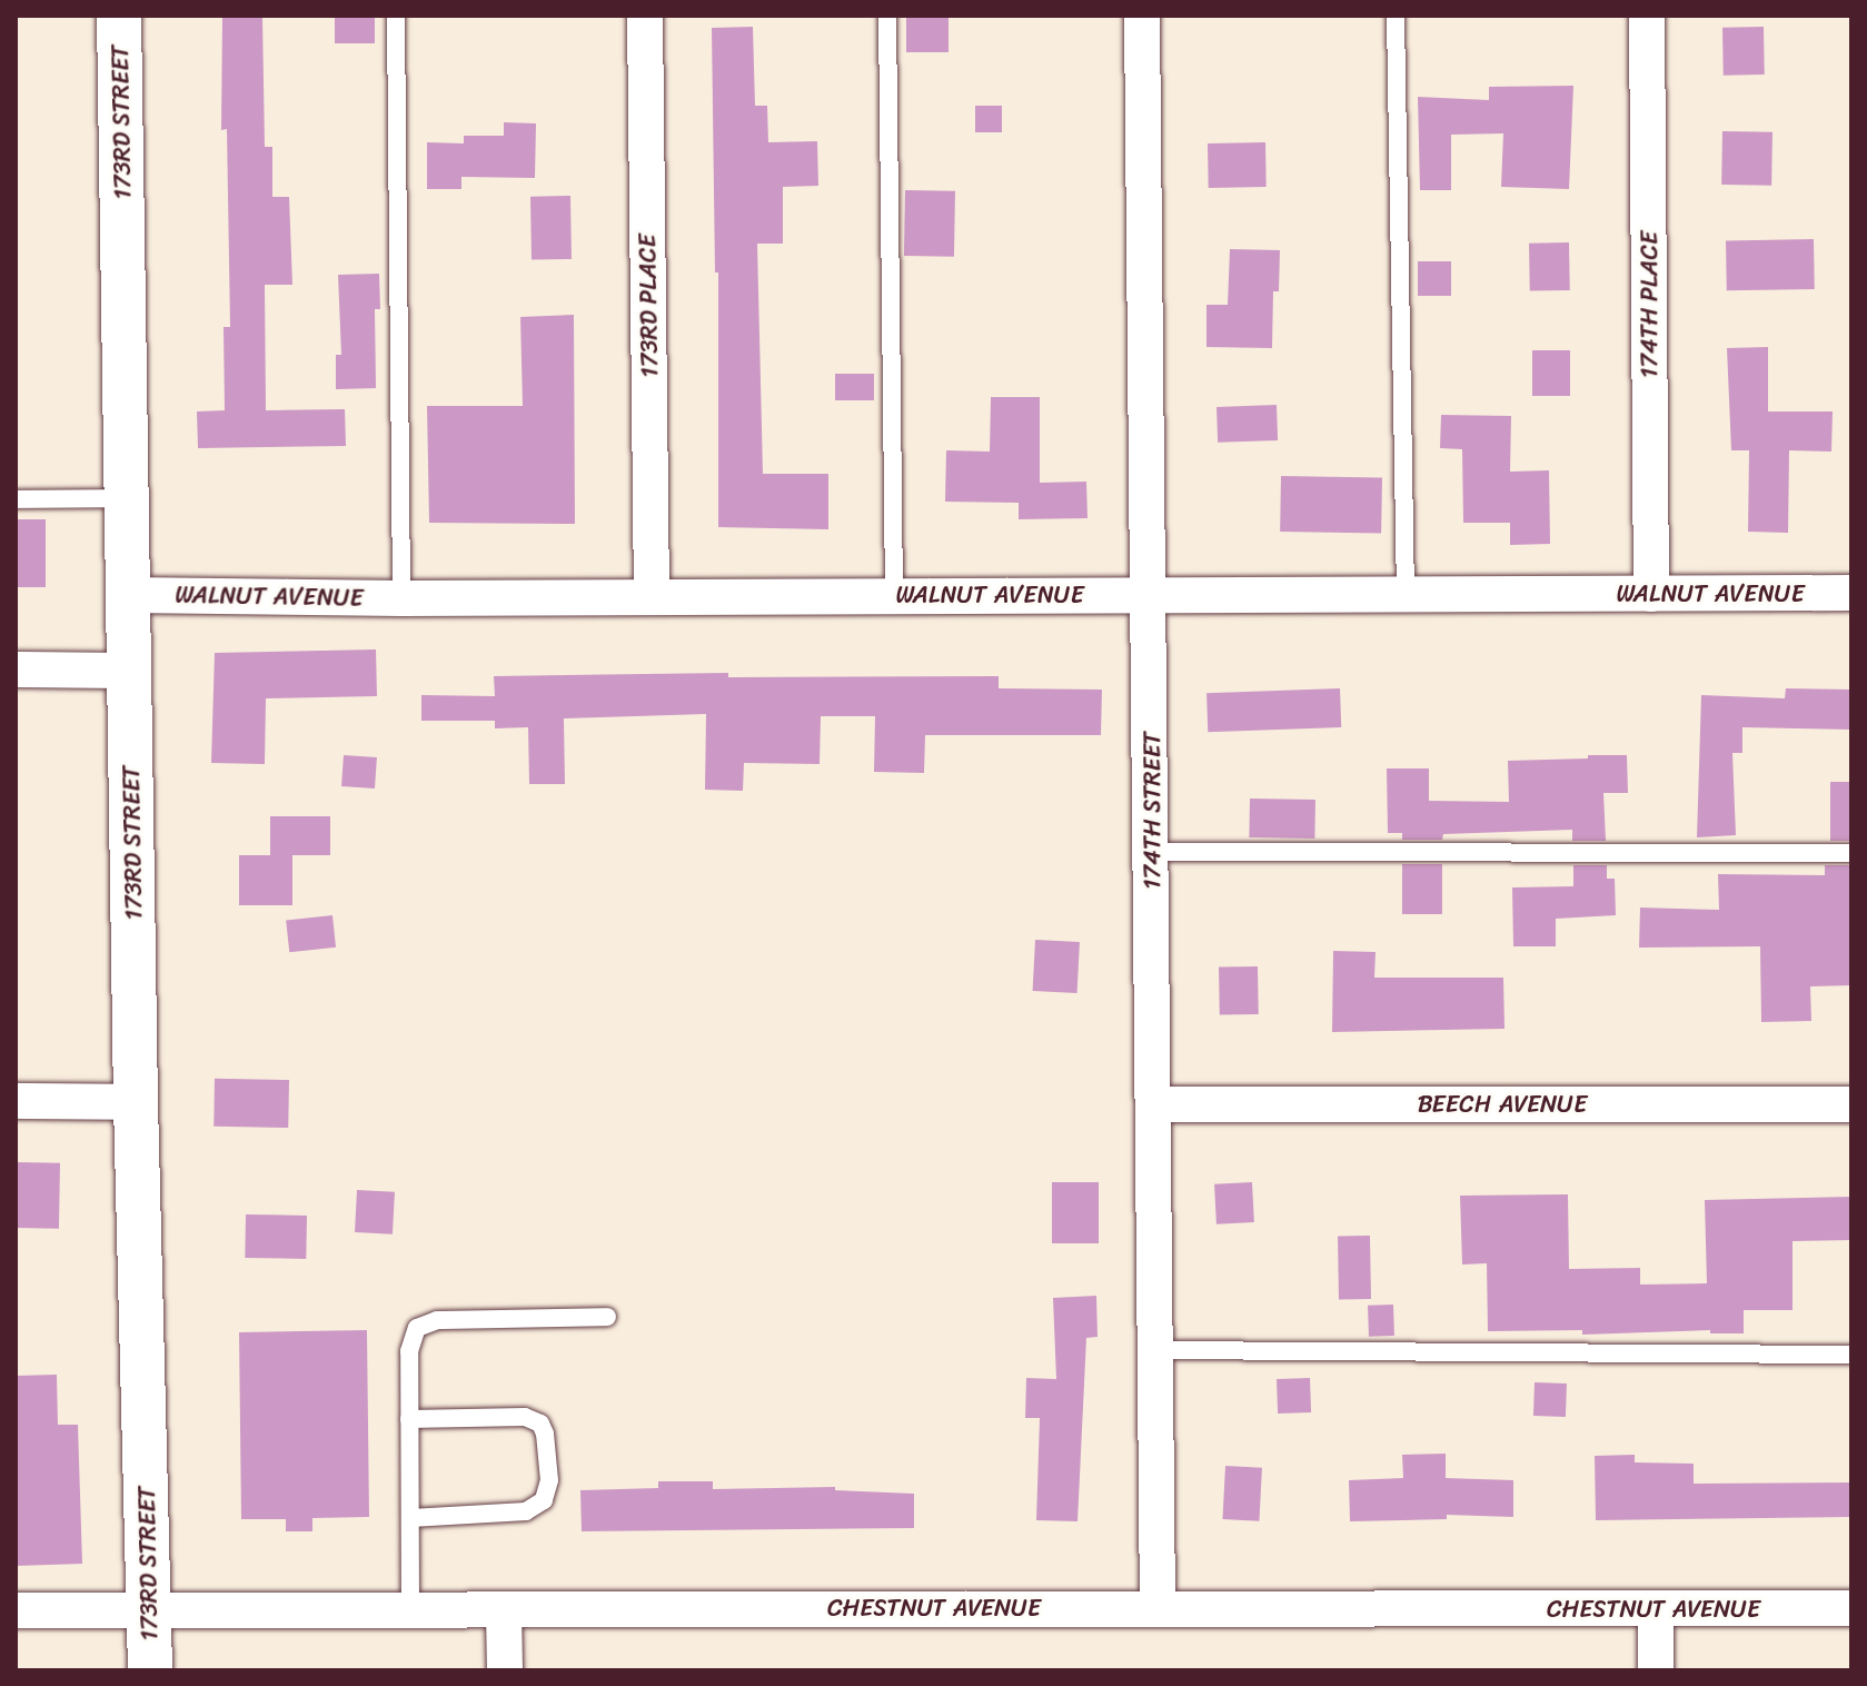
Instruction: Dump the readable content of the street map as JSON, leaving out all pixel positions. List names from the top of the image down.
{
  "streets": {
    "street": [
      "173RD STREET",
      "174TH PLACE",
      "173RD PLACE",
      "WALNUT AVENUE",
      "174TH STREET",
      "BEECH AVENUE",
      "CHESTNUT AVENUE"
    ]
  },
  "crossings": [
    ["173RD STREET", "WALNUT AVENUE"],
    ["173RD STREET", "CHESTNUT AVENUE"],
    ["174TH PLACE", "WALNUT AVENUE"],
    ["173RD PLACE", "WALNUT AVENUE"],
    ["WALNUT AVENUE", "174TH STREET"],
    ["174TH STREET", "BEECH AVENUE"],
    ["174TH STREET", "CHESTNUT AVENUE"]
  ]
}
